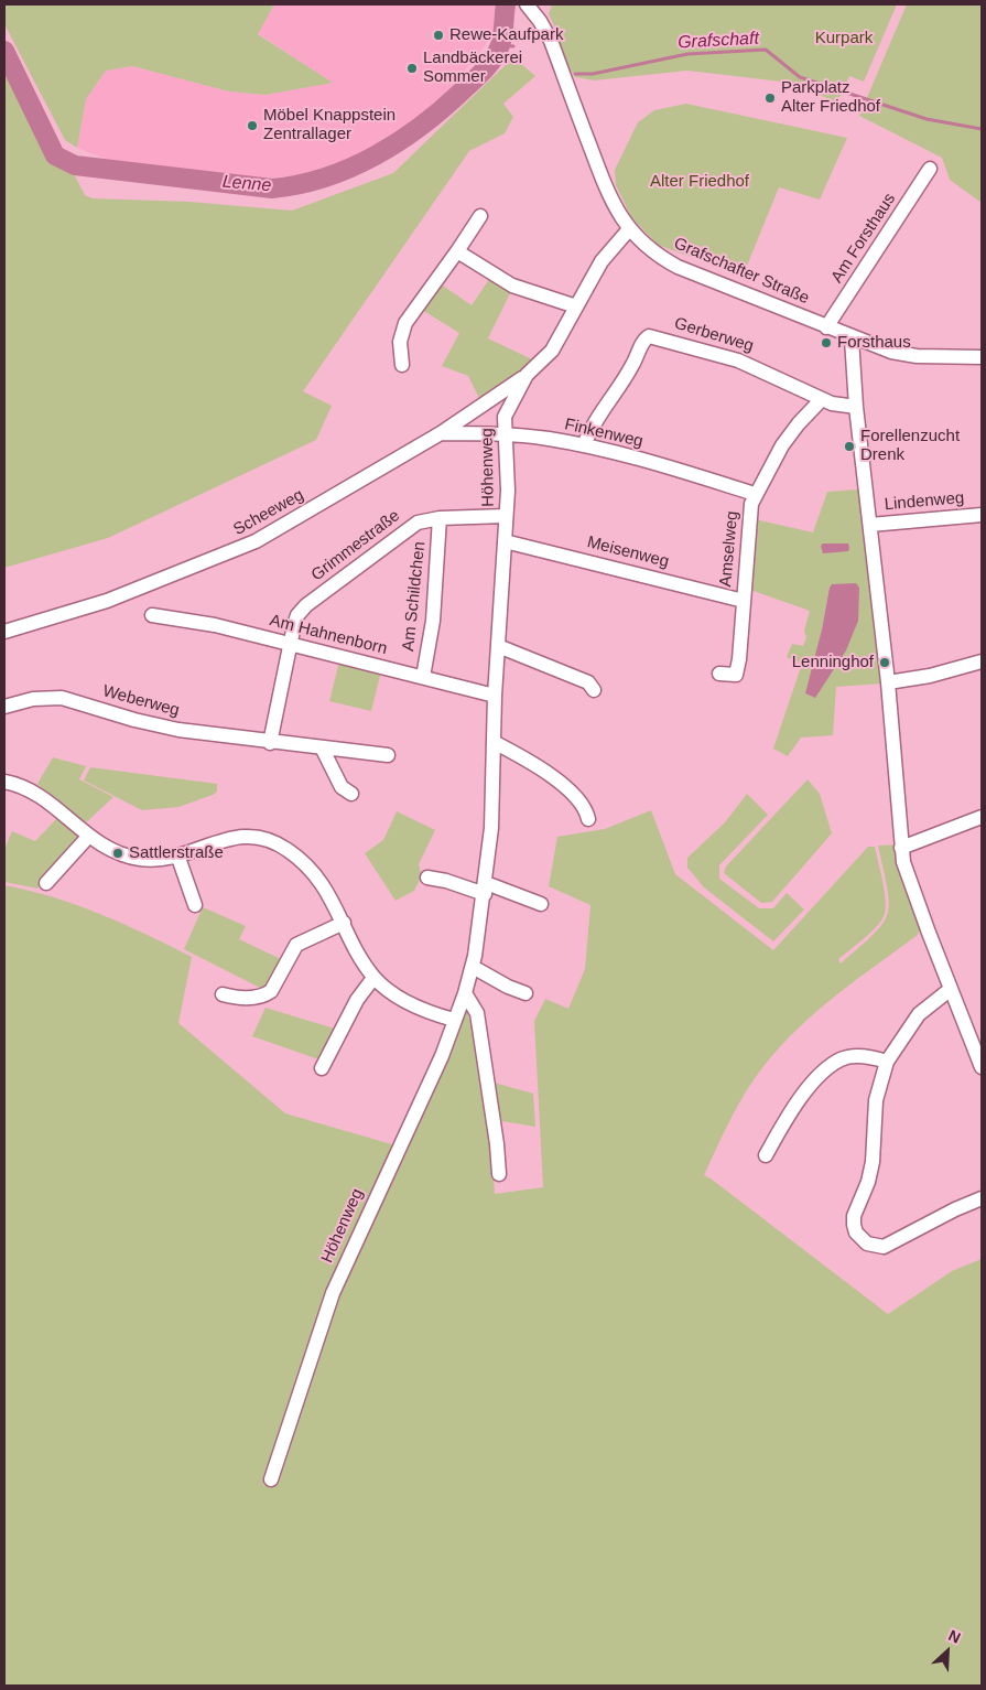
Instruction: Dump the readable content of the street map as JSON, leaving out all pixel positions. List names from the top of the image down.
{
  "streets": {
    "street": [
      "Am Forsthaus",
      "Grafschafter Straße",
      "Gerberweg",
      "Finkenweg",
      "Höhenweg",
      "Lindenweg",
      "Scheeweg",
      "Grimmestraße",
      "Amselweg",
      "Meisenweg",
      "Am Schildchen",
      "Am Hahnenborn",
      "Weberweg"
    ]
  },
  "crossings": [
    ["Am Forsthaus", "Grafschafter Straße"],
    ["Grafschafter Straße", "Höhenweg"],
    ["Gerberweg", "Finkenweg"],
    ["Gerberweg", "Amselweg"],
    ["Finkenweg", "Höhenweg"],
    ["Finkenweg", "Scheeweg"],
    ["Finkenweg", "Amselweg"],
    ["Höhenweg", "Scheeweg"],
    ["Höhenweg", "Grimmestraße"],
    ["Höhenweg", "Meisenweg"],
    ["Höhenweg", "Am Hahnenborn"],
    ["Grimmestraße", "Am Schildchen"],
    ["Grimmestraße", "Am Hahnenborn"],
    ["Amselweg", "Meisenweg"],
    ["Am Schildchen", "Am Hahnenborn"]
  ],
  "water": ["Grafschaft", "Lenne"],
  "parks": ["Kurpark", "Alter Friedhof"],
  "places": [
    "Rewe-Kaufpark",
    "Landbäckerei Sommer",
    "Parkplatz Alter Friedhof",
    "Möbel Knappstein Zentrallager",
    "Forsthaus",
    "Forellenzucht Drenk",
    "Lenninghof",
    "Sattlerstraße"
  ],
  "north": "top right"
}
